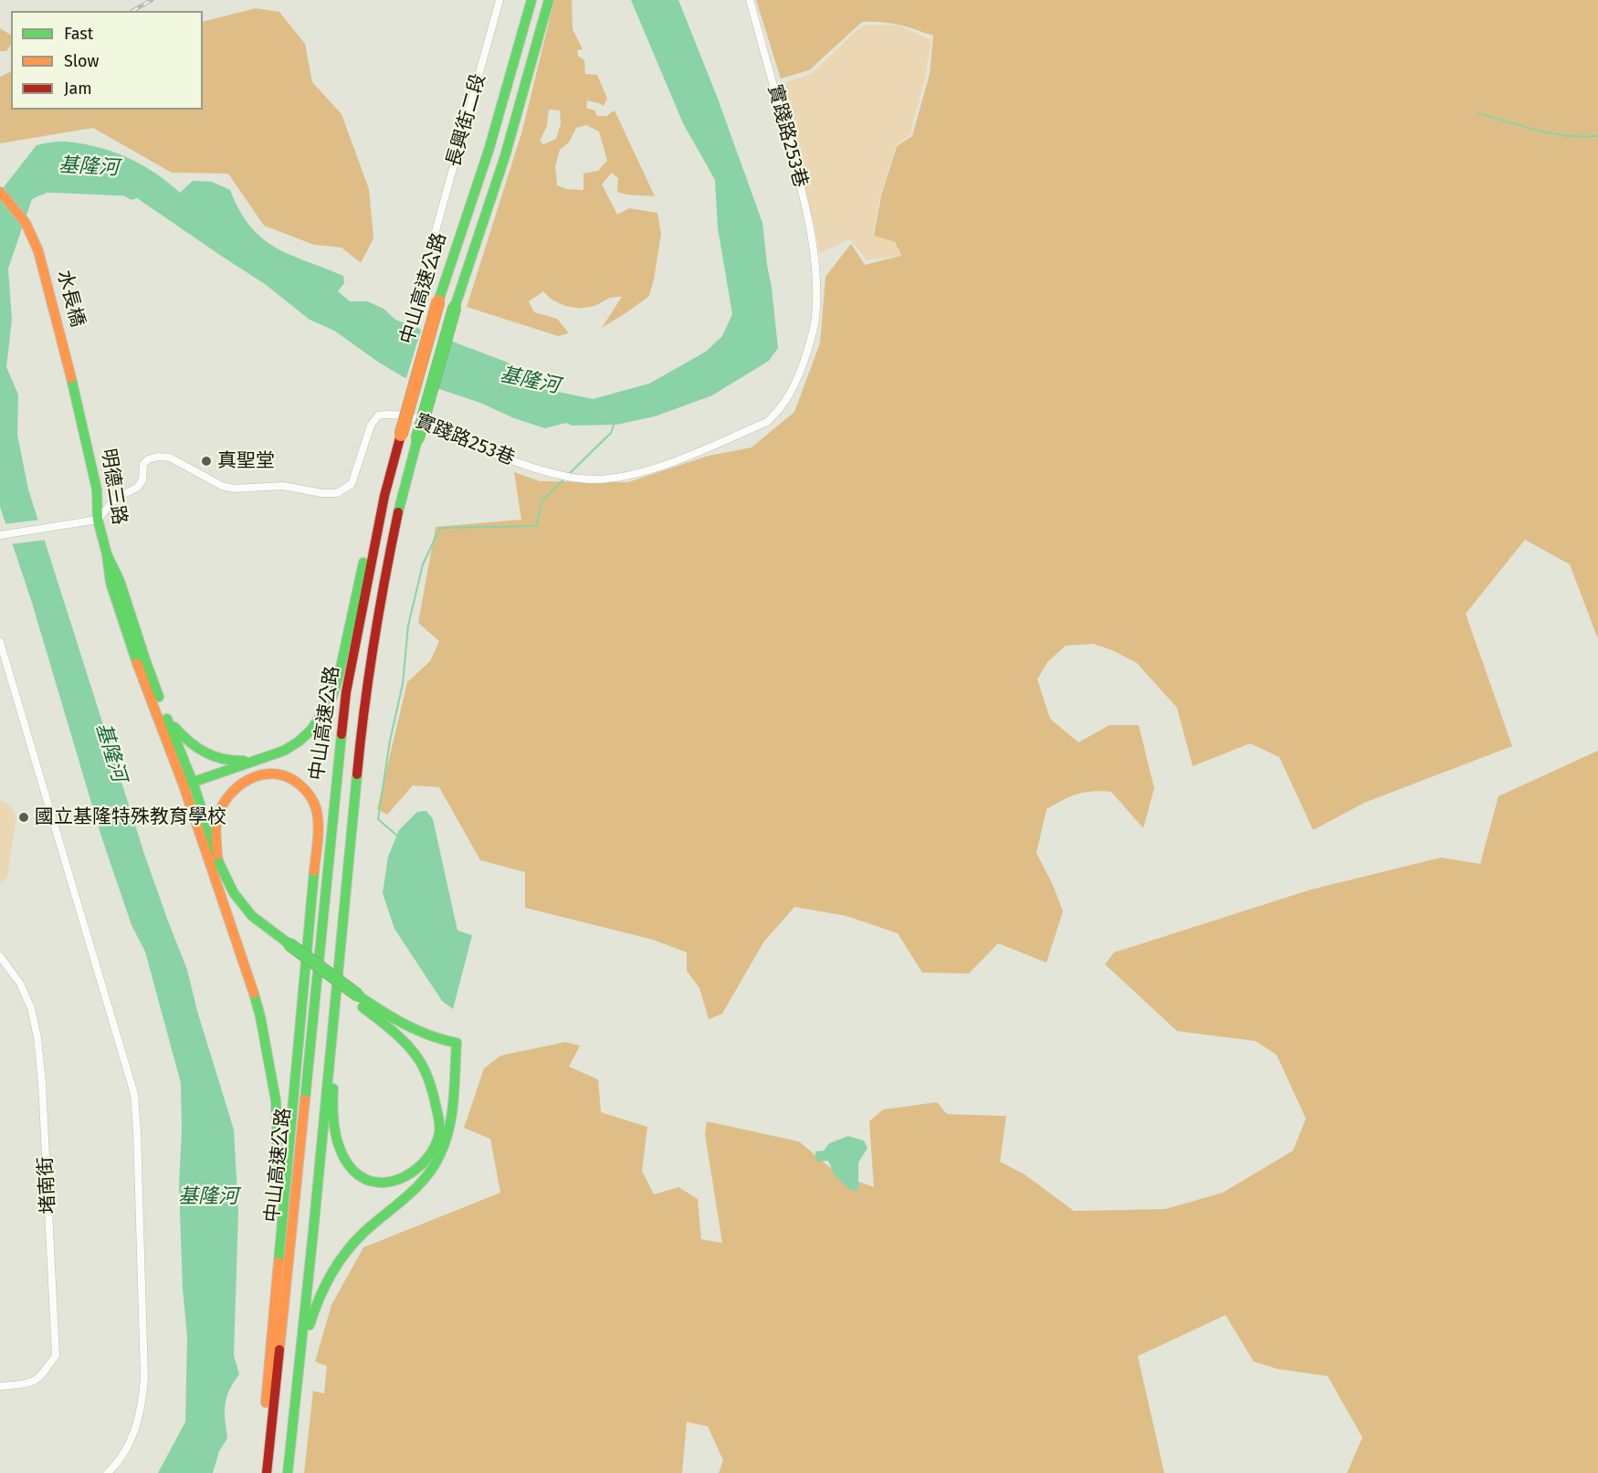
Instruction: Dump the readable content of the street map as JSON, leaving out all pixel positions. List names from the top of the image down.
{
  "streets": {
    "main road": ["中山高速公路", "水長橋", "明德三路"],
    "street": ["長興街二段", "實踐路253巷", "堵南街"]
  },
  "crossings": [
    ["實踐路253巷", "明德三路"],
    ["水長橋", "明德三路"]
  ],
  "water": ["基隆河"],
  "places": ["真聖堂", "國立基隆特殊教育學校"],
  "legend": ["Fast", "Slow", "Jam"]
}
